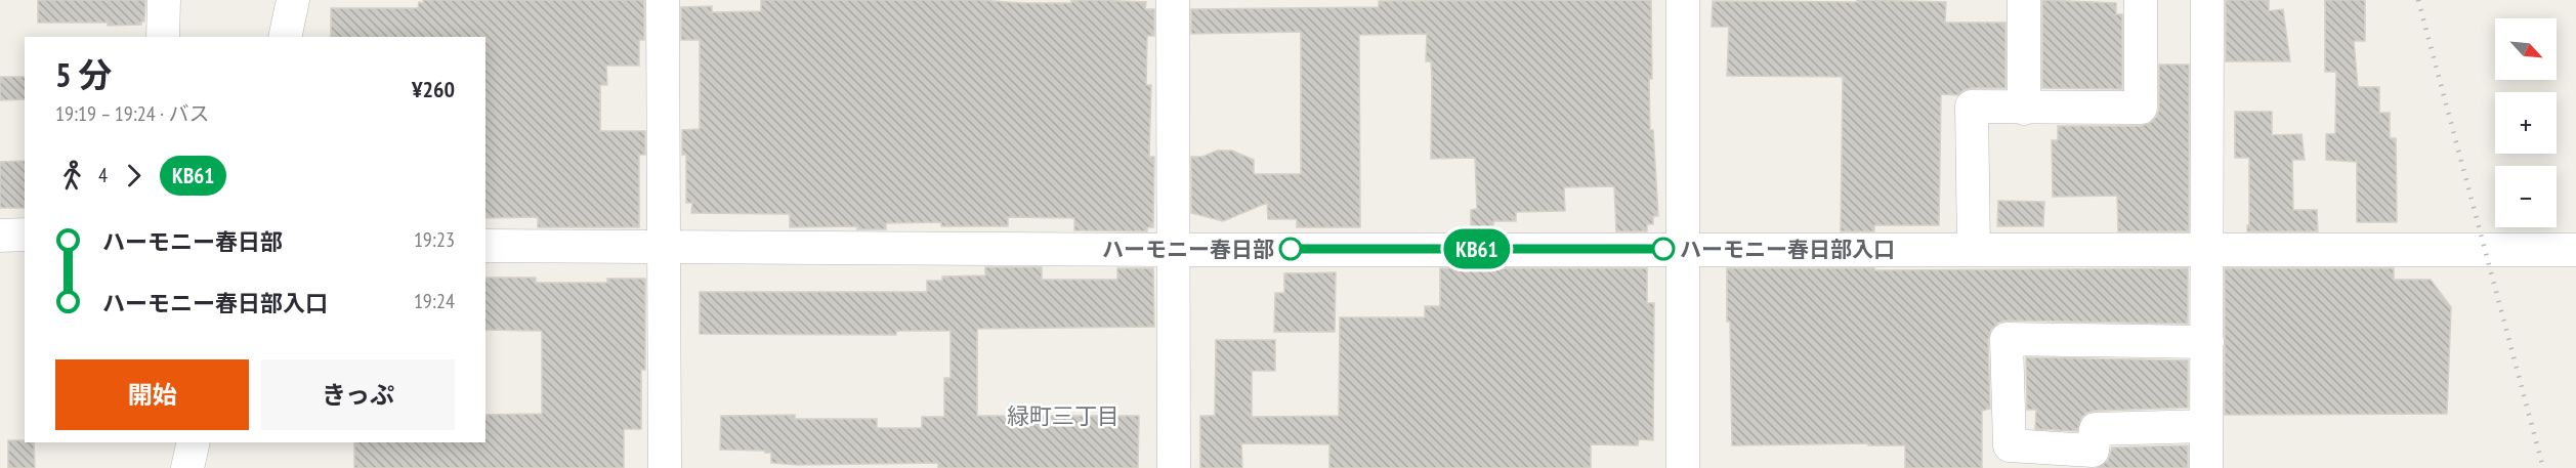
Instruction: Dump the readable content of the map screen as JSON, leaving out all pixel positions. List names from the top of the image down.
{
  "districts": ["緑町三丁目"],
  "places": ["ハーモニー春日部", "ハーモニー春日部入口"],
  "lines": ["bus line KB61"],
  "north": "bottom right",
  "page": {
    "on_map": "KB61",
    "map_buttons": ["+", "−"],
    "heading": ["5 分", "19:19 – 19:24 · バス", "¥260"],
    "legs": ["4", "KB61"],
    "list": [
      {
        "name": "ハーモニー春日部",
        "value": "19:23"
      },
      {
        "name": "ハーモニー春日部入口",
        "value": "19:24"
      }
    ],
    "buttons": ["開始", "きっぷ"]
  }
}
